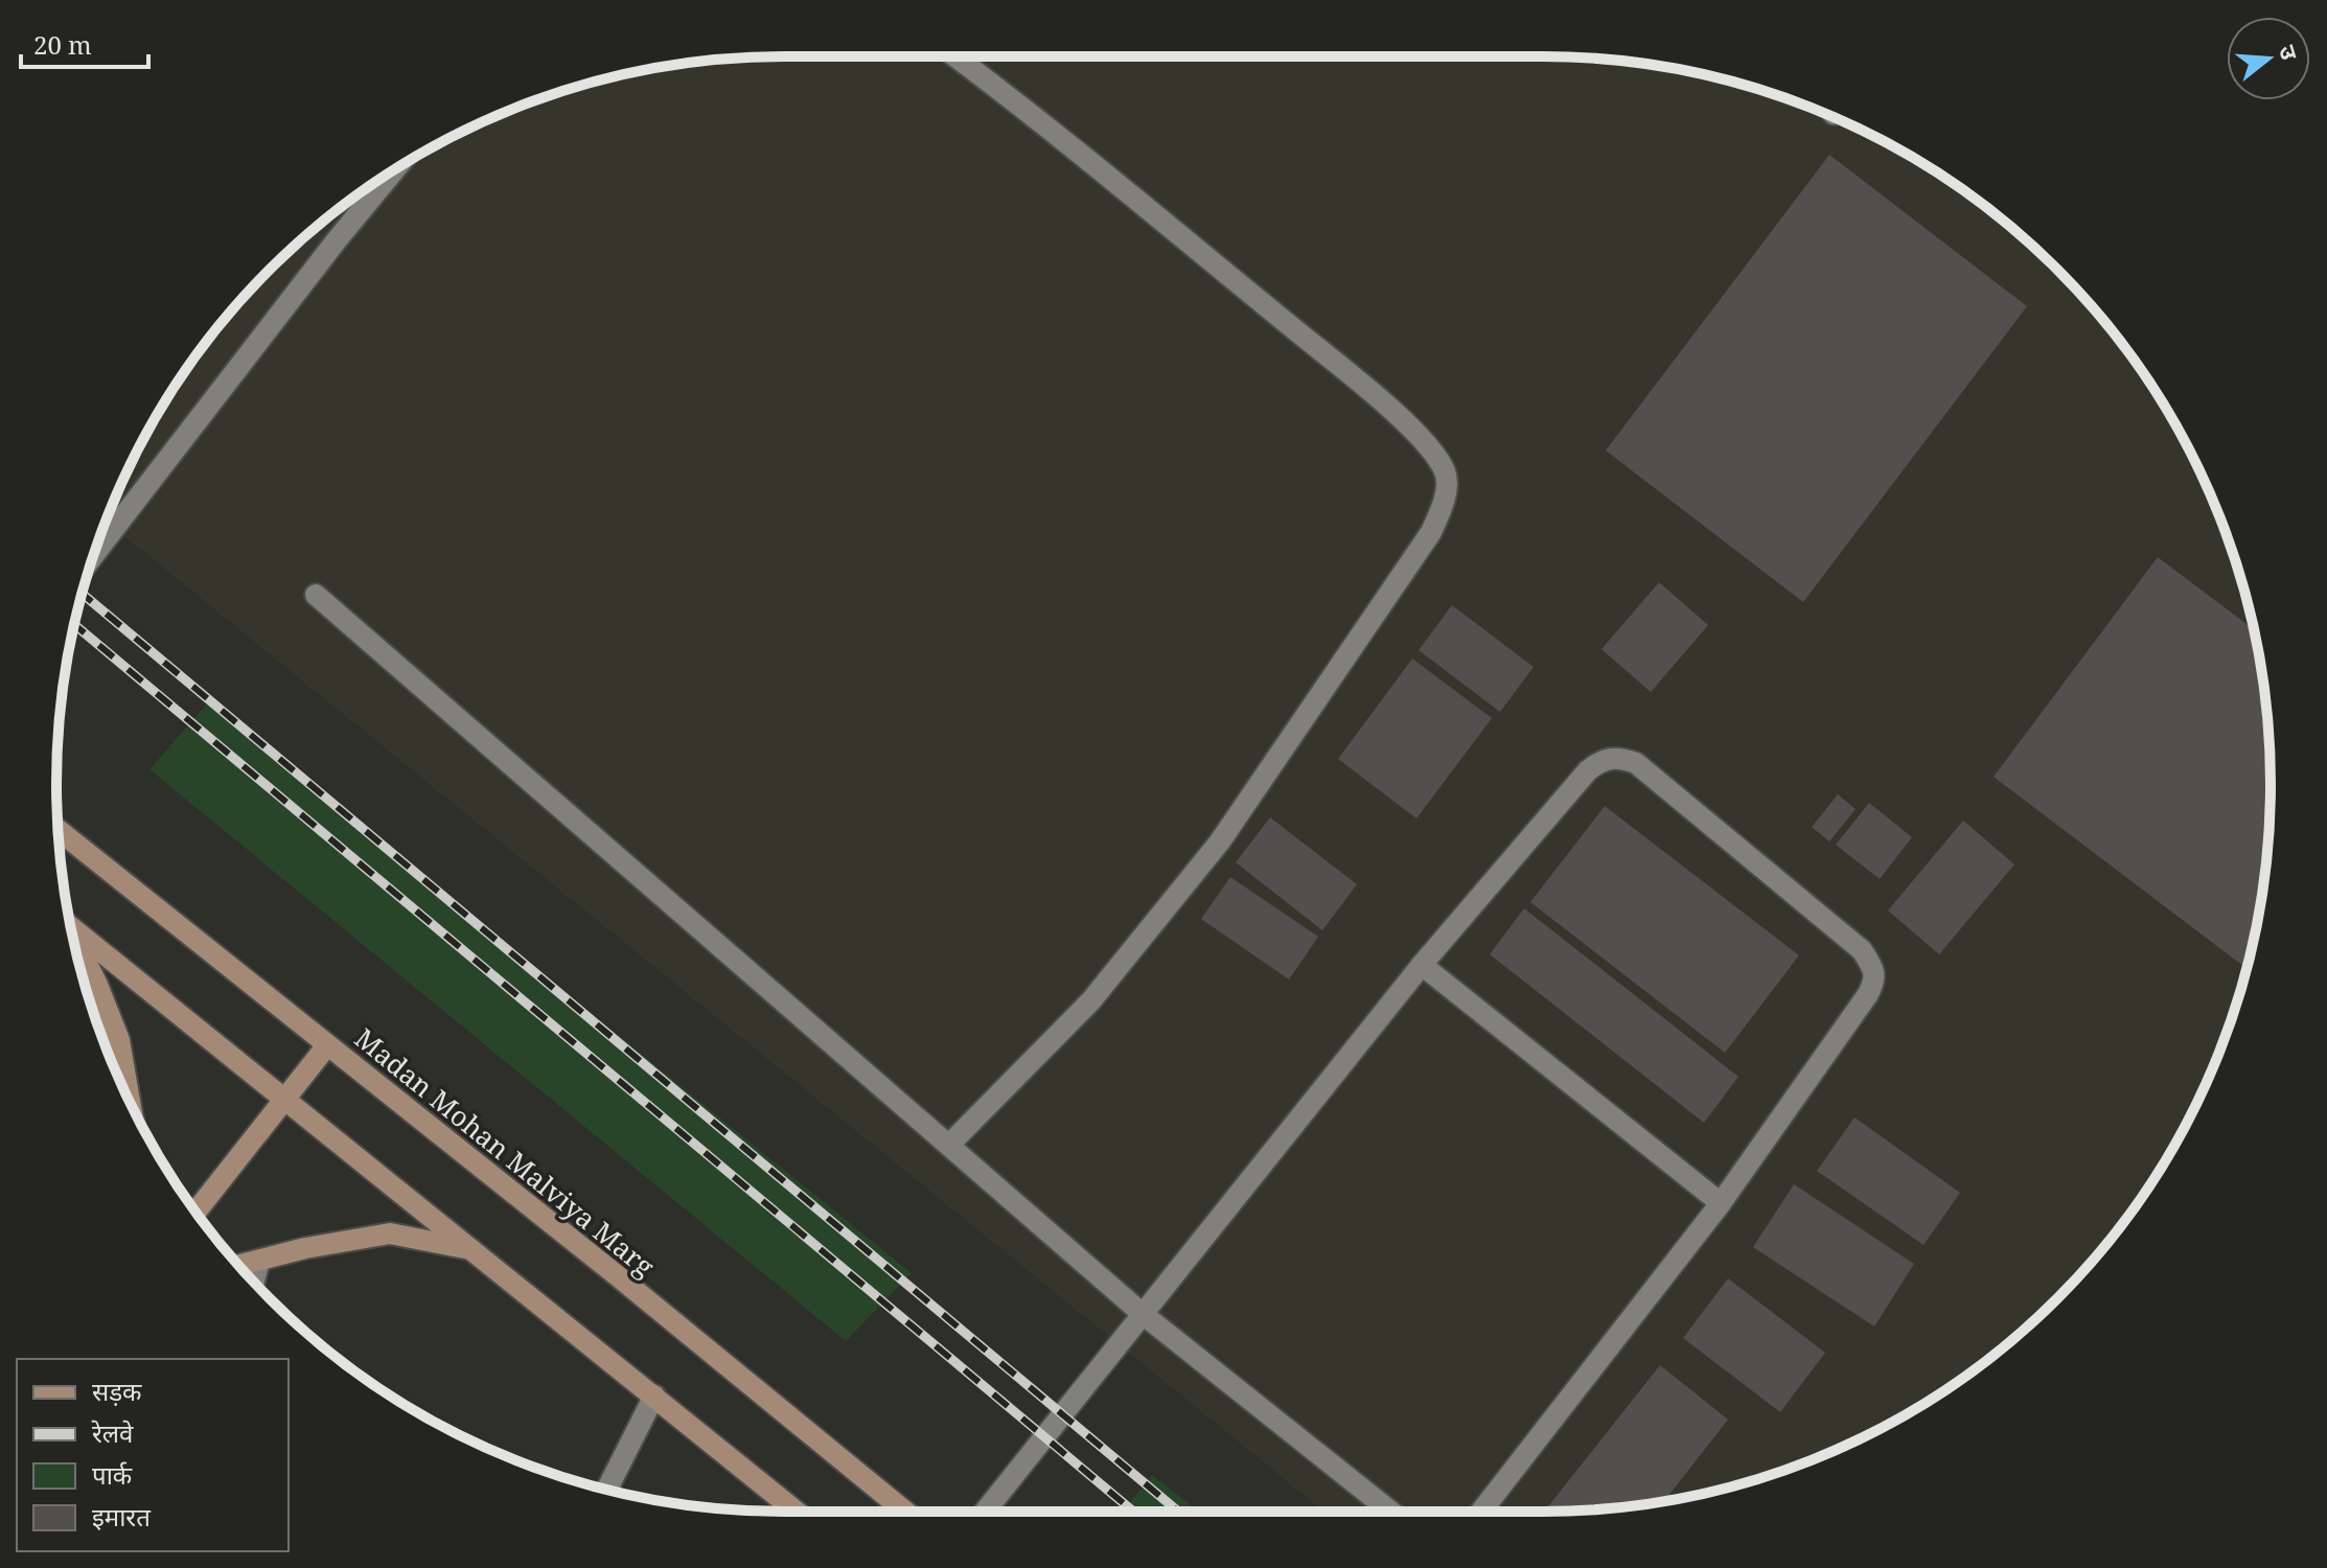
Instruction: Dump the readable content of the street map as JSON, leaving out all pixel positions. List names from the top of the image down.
{
  "streets": {
    "main road": ["Madan Mohan Malviya Marg"]
  },
  "legend": [
    "सड़क",
    "रेलवे",
    "पार्क",
    "इमारत"
  ],
  "scale_bar": "20 m",
  "north": "right"
}
